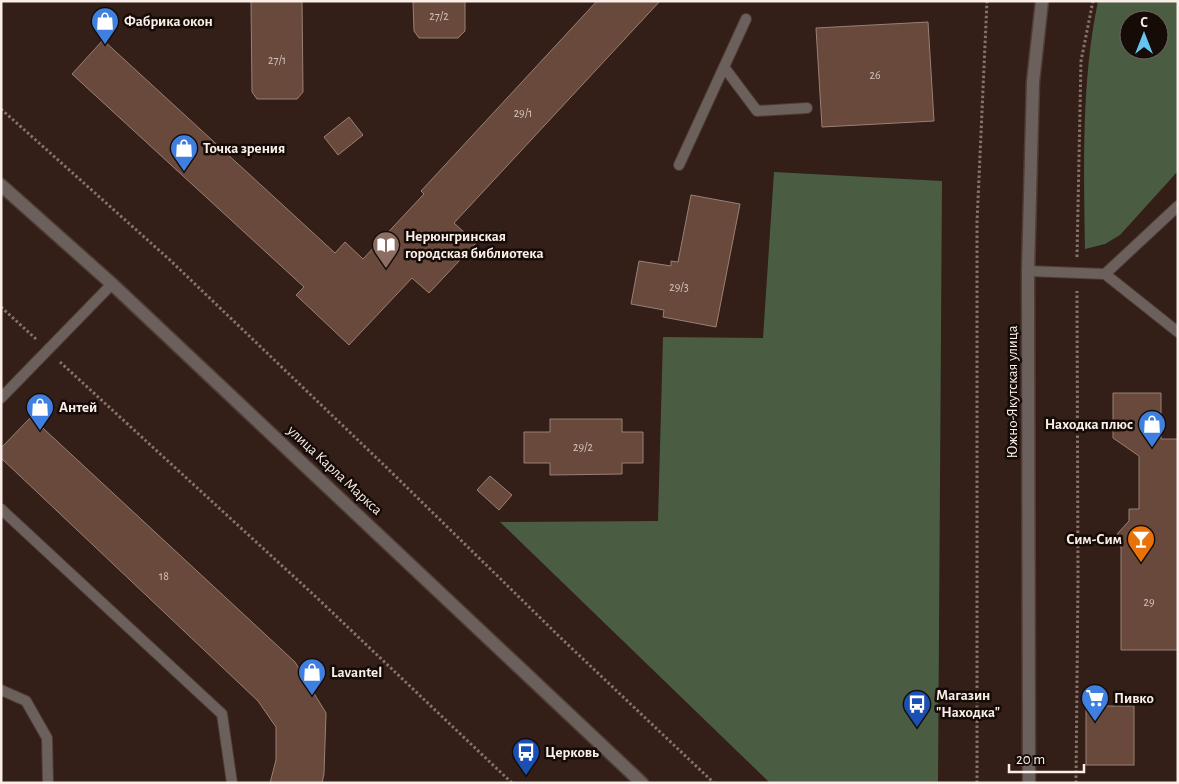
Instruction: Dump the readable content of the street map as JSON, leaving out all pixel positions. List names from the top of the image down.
{
  "streets": {
    "street": ["Южно-Якутская улица", "улица Карла Маркса"]
  },
  "places": {
    "shop": [
      "Фабрика окон",
      "Точка зрения",
      "Антей",
      "Находка плюс",
      "Lavantel"
    ],
    "library": ["Нерюнгринская городская библиотека"],
    "bar": ["Сим-Сим"],
    "supermarket": ["Пивко"],
    "bus stop": ["Магазин \"Находка\"", "Церковь"]
  },
  "house_numbers": [
    "27/2",
    "27/1",
    "26",
    "29/1",
    "29/3",
    "29/2",
    "18",
    "29"
  ],
  "scale_bar": "20 m",
  "north": "top"
}
